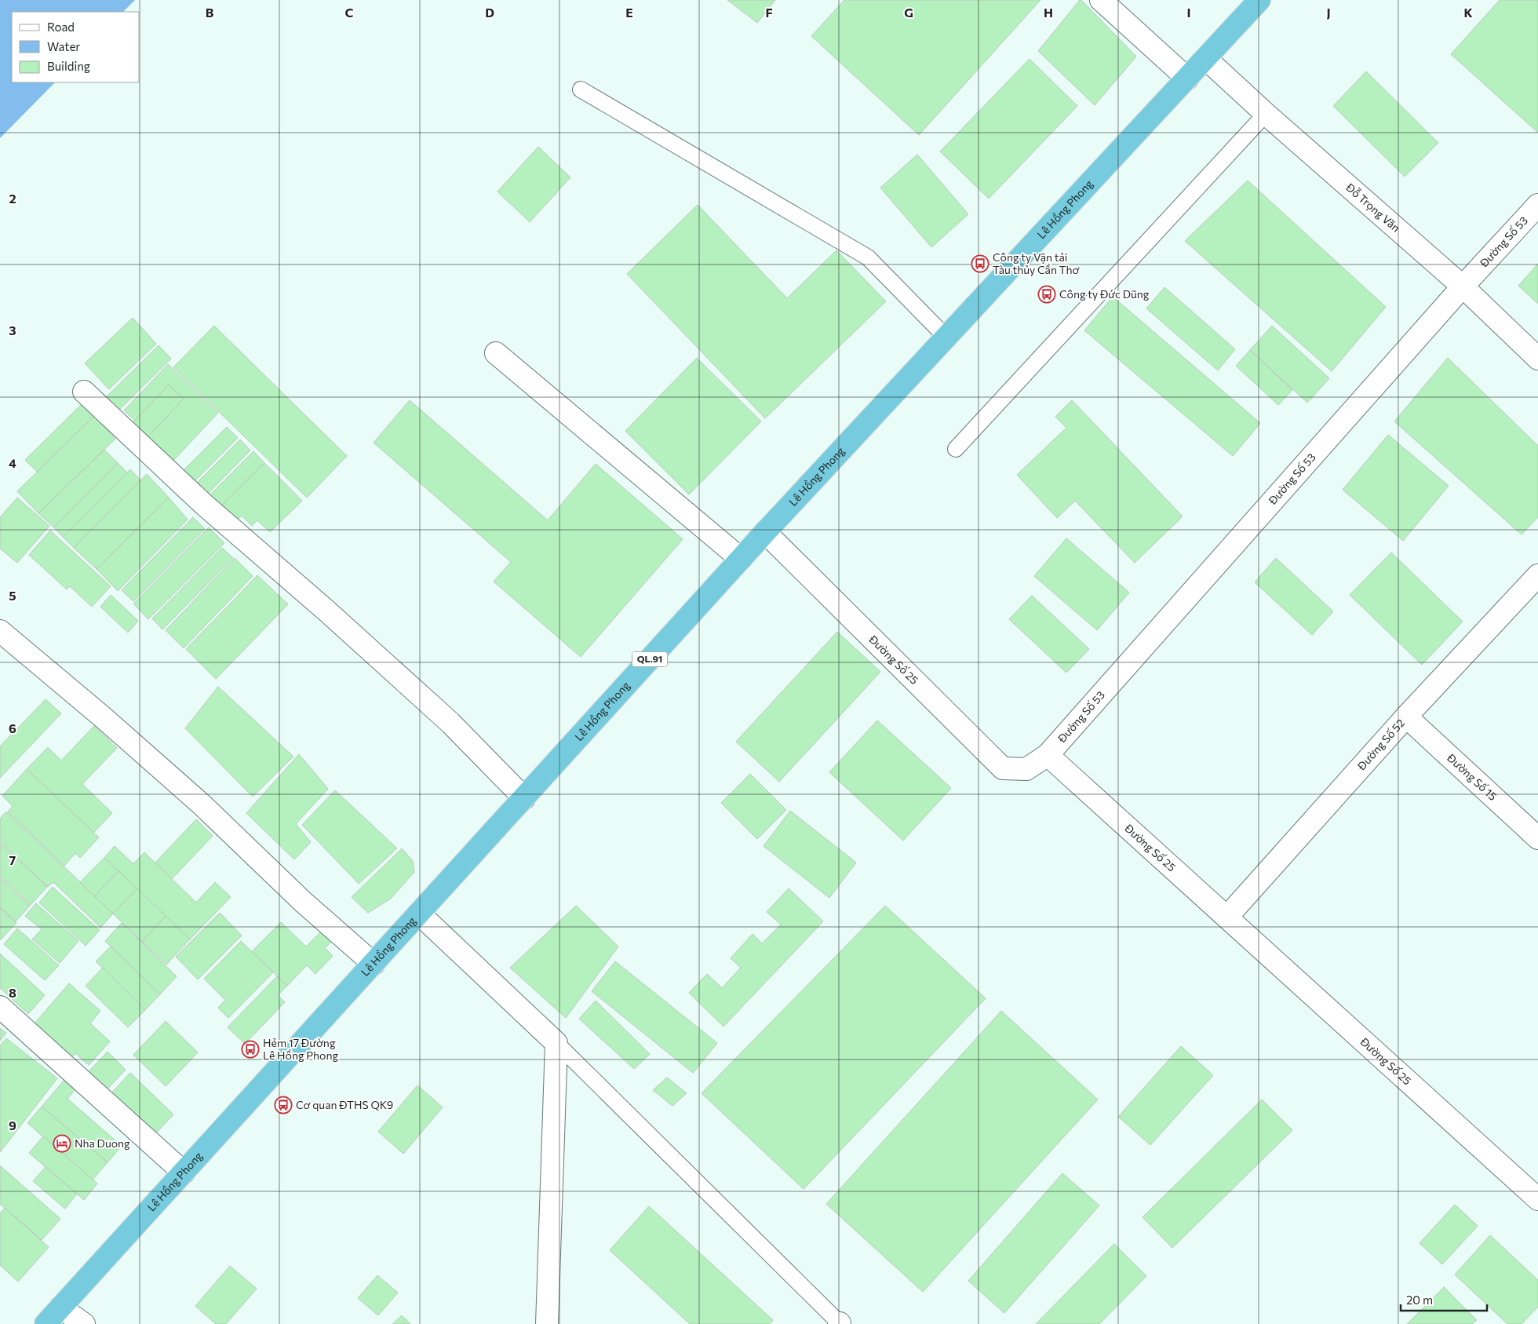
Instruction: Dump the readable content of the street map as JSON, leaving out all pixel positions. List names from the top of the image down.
{
  "streets": {
    "highway": ["Lê Hồng Phong", "QL.91"],
    "street": [
      "Đỗ Trọng Văn",
      "Đường Số 53",
      "Đường Số 25",
      "Đường Số 52",
      "Đường Số 15"
    ]
  },
  "crossings": [
    ["Đỗ Trọng Văn", "Lê Hồng Phong"],
    ["Đỗ Trọng Văn", "Đường Số 53"],
    ["Lê Hồng Phong", "Đường Số 25"],
    ["Đường Số 53", "Đường Số 25"],
    ["Đường Số 25", "Đường Số 52"],
    ["Đường Số 52", "Đường Số 15"]
  ],
  "places": {
    "bus stop": [
      "Công ty Vận tải Tàu thủy Cần Thơ",
      "Công ty Đức Dũng",
      "Hẻm 17 Đường Lê Hồng Phong",
      "Cơ quan ĐTHS QK9"
    ],
    "hotel": ["Nha Duong"]
  },
  "legend": ["Road", "Water", "Building"],
  "scale_bar": "20 m",
  "grid": {
    "columns": [
      "B",
      "C",
      "D",
      "E",
      "F",
      "G",
      "H",
      "I",
      "J",
      "K"
    ],
    "rows": [
      "2",
      "3",
      "4",
      "5",
      "6",
      "7",
      "8",
      "9"
    ]
  }
}
